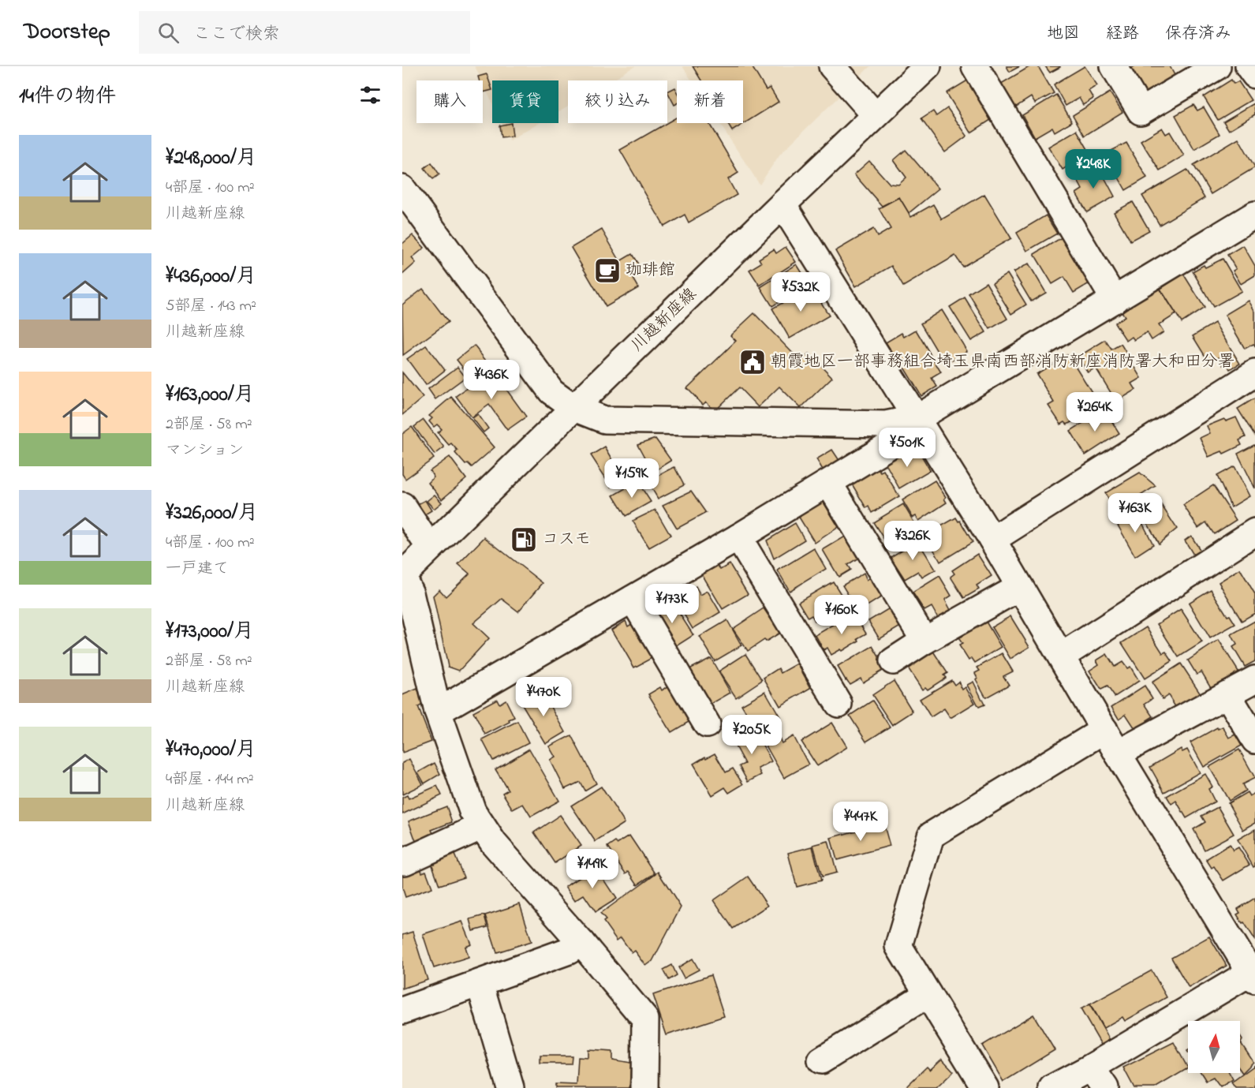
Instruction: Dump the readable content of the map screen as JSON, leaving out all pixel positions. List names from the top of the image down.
{
  "streets": {
    "street": ["川越新座線"]
  },
  "places": {
    "cafe": ["珈琲館"],
    "public building": ["朝霞地区一部事務組合埼玉県南西部消防新座消防署大和田分署"],
    "fuel station": ["コスモ"]
  },
  "north": "top",
  "page": {
    "header": "Doorstep",
    "search": "ここで検索",
    "nav": ["地図", "経路", "保存済み"],
    "heading": "14件の物件",
    "chip": [
      "購入",
      "賃貸",
      "絞り込み",
      "新着"
    ],
    "list": [
      {
        "name": "¥248,000/月",
        "note": "4部屋 · 100 m² · 川越新座線"
      },
      {
        "name": "¥436,000/月",
        "note": "5部屋 · 143 m² · 川越新座線"
      },
      {
        "name": "¥163,000/月",
        "note": "2部屋 · 58 m² · マンション"
      },
      {
        "name": "¥326,000/月",
        "note": "4部屋 · 100 m² · 一戸建て"
      },
      {
        "name": "¥173,000/月",
        "note": "2部屋 · 58 m² · 川越新座線"
      },
      {
        "name": "¥470,000/月",
        "note": "4部屋 · 144 m² · 川越新座線"
      }
    ],
    "price": [
      "¥248K",
      "¥532K",
      "¥436K",
      "¥264K",
      "¥501K",
      "¥159K",
      "¥163K",
      "¥326K",
      "¥173K",
      "¥160K",
      "¥470K",
      "¥205K",
      "¥447K",
      "¥149K"
    ]
  }
}
